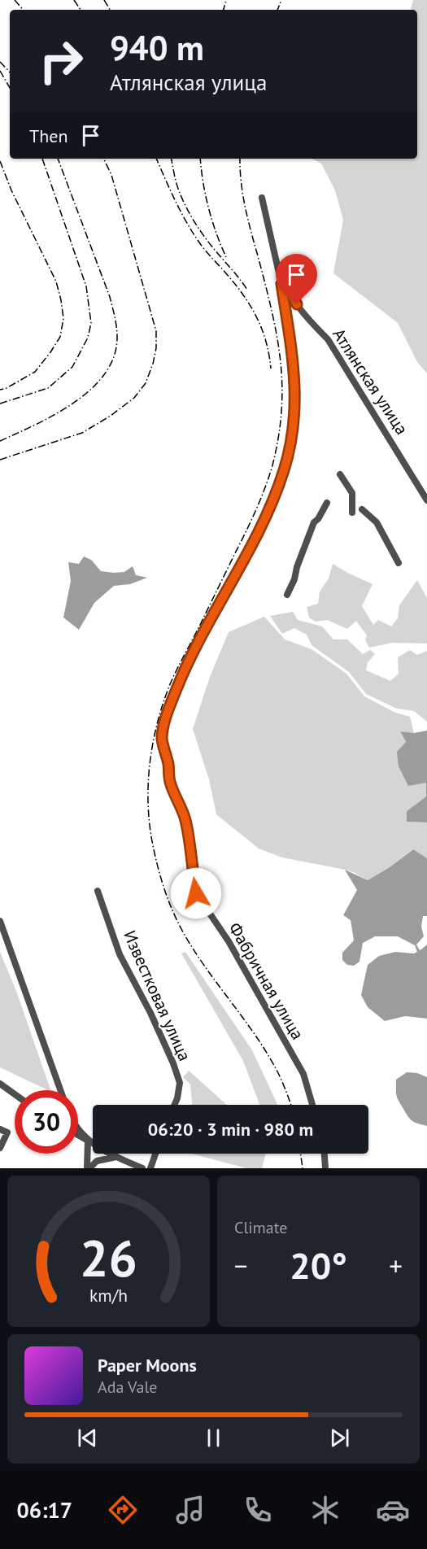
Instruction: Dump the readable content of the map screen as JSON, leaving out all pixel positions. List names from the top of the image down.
{
  "streets": {
    "street": ["Атлянская улица", "Фабричная улица", "Известковая улица"]
  },
  "crossings": [
    ["Атлянская улица", "Фабричная улица"]
  ],
  "page": {
    "turn": ["940 m", "Атлянская улица"],
    "then": "Then",
    "limit": "30",
    "trip": "06:20 · 3 min · 980 m",
    "tile": "Climate",
    "heat": ["−", "20°", "+"],
    "song": ["Paper Moons", "Ada Vale"],
    "tabs": "06:17",
    "gauge": ["26", "km/h"]
  }
}
